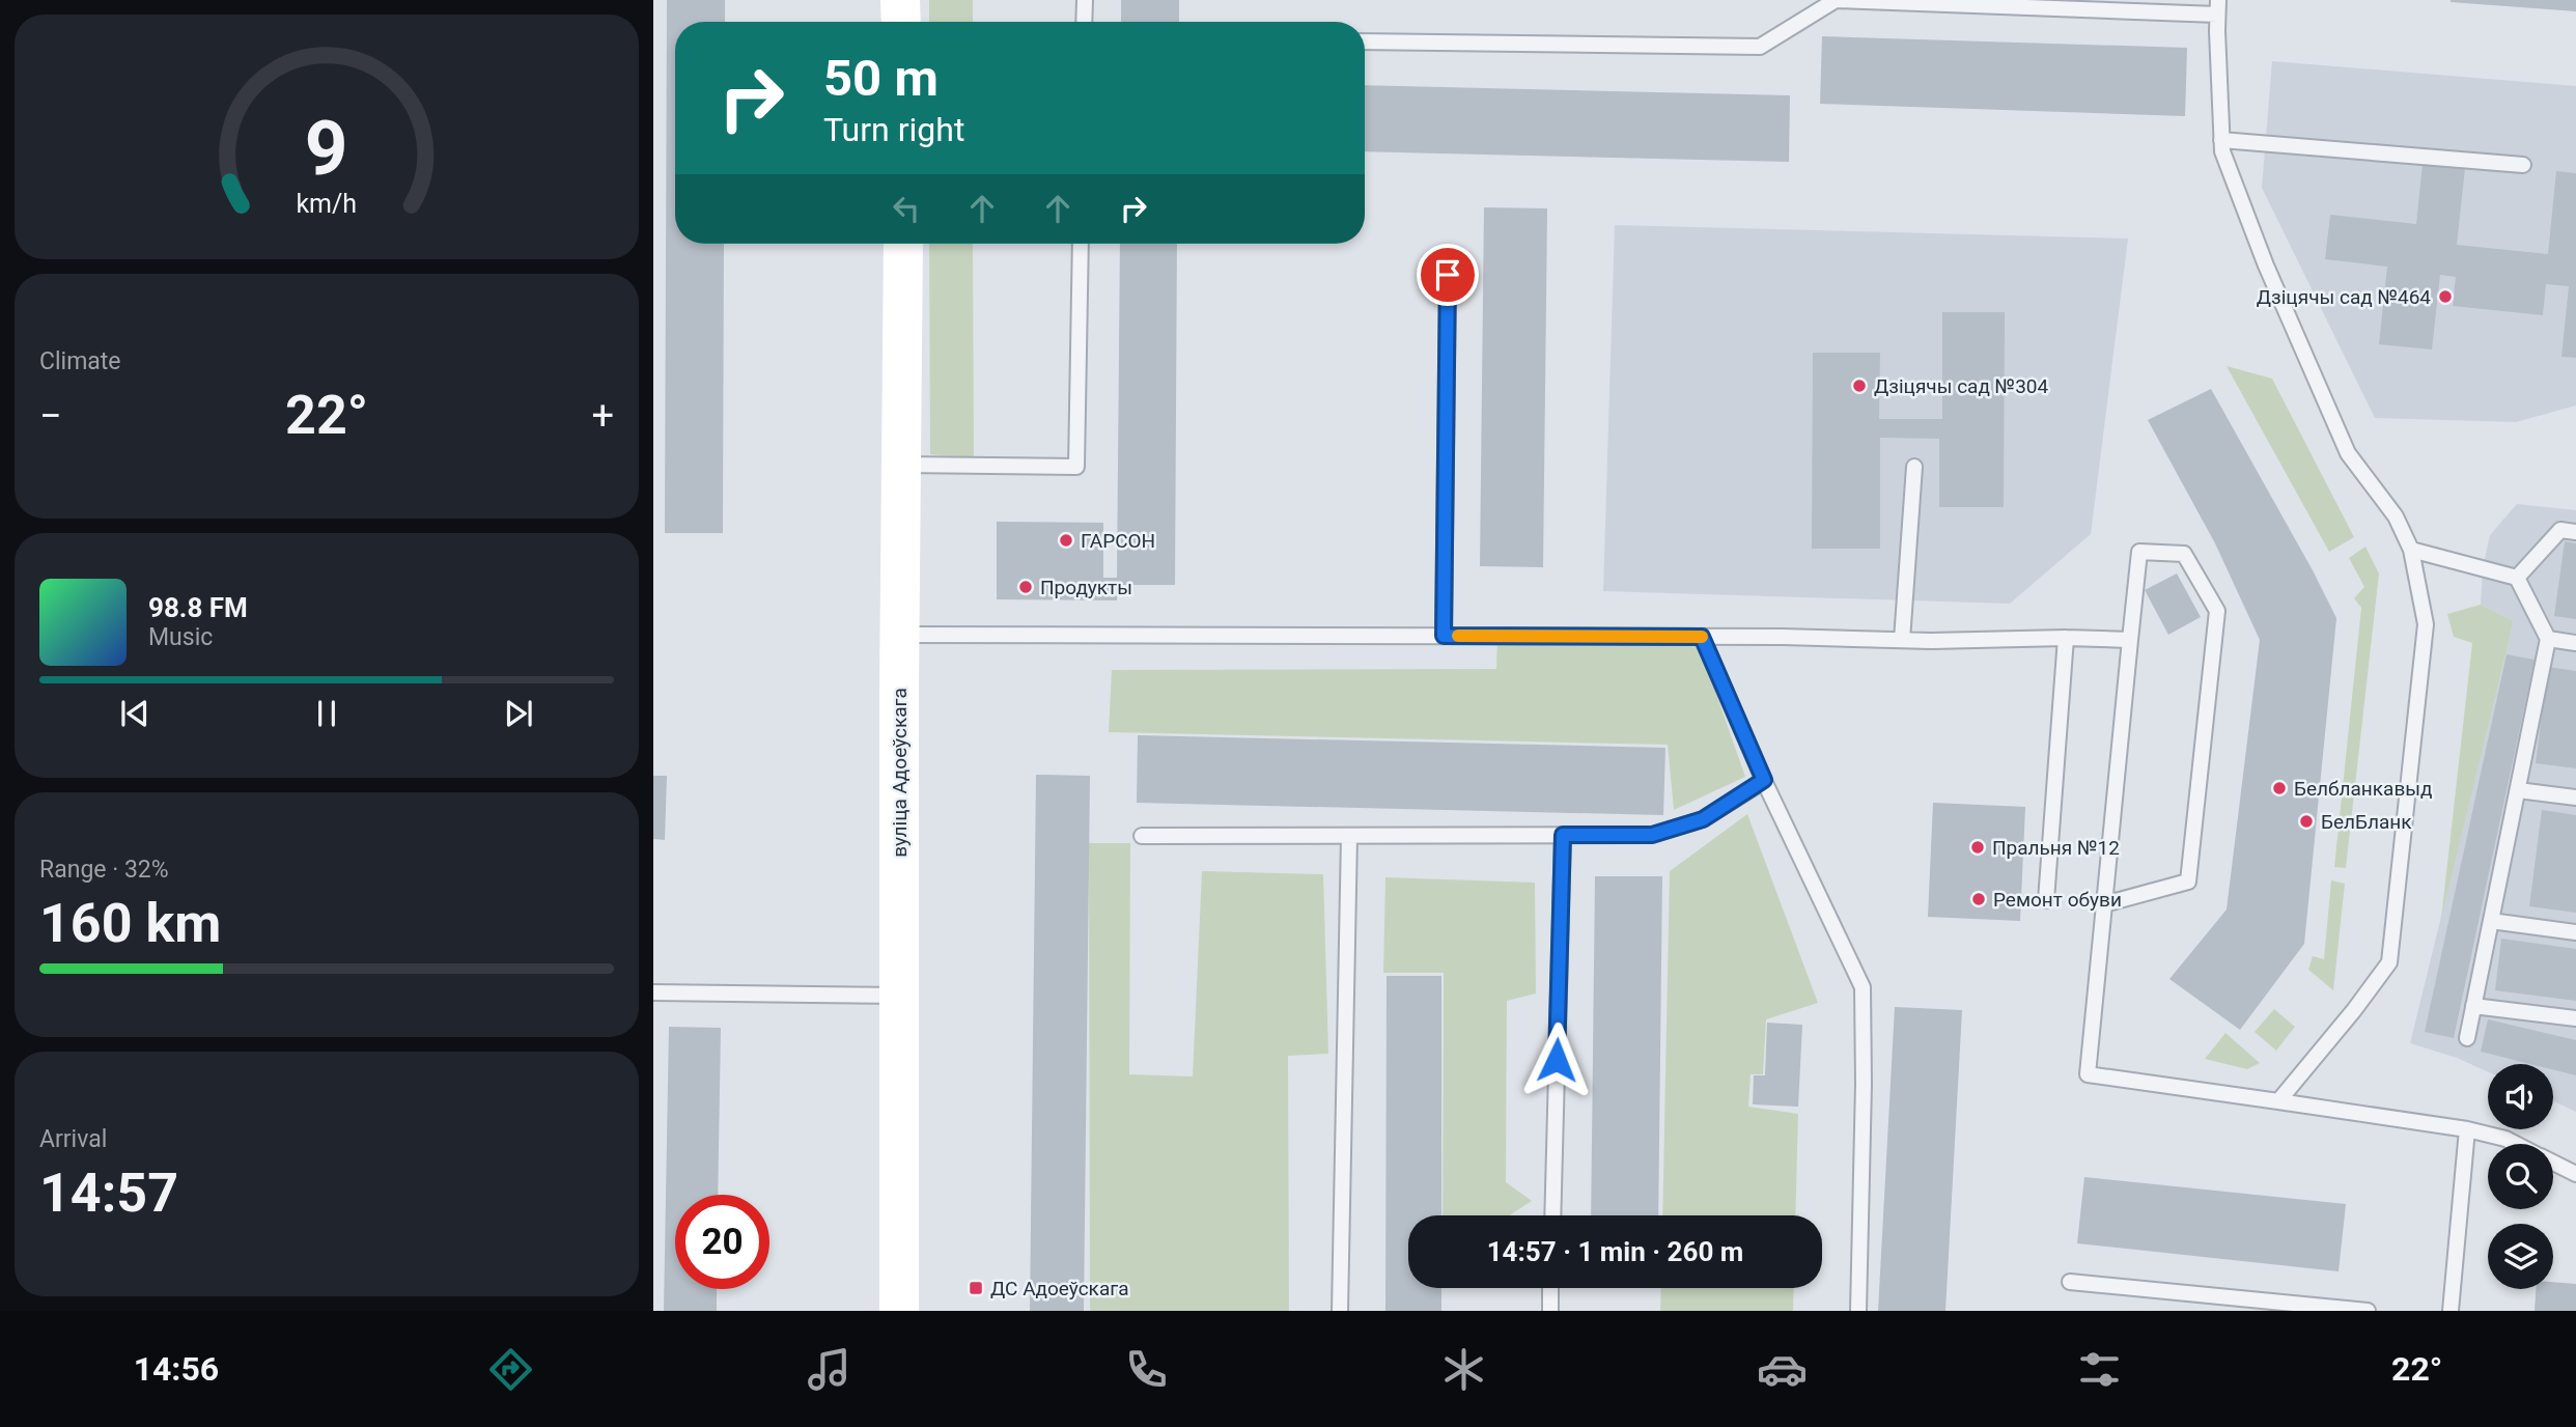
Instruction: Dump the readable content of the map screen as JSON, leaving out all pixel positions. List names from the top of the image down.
{
  "streets": {
    "main road": ["вуліца Адоеўскага"]
  },
  "places": {
    "other": [
      "Дзіцячы сад №464",
      "Дзіцячы сад №304",
      "ГАРСОН",
      "Продукты",
      "Белбланкавыд",
      "БелБланк",
      "Пральня №12",
      "Ремонт обуви"
    ],
    "transit": ["ДС Адоеўскага"]
  },
  "page": {
    "turn": ["50 m", "Turn right"],
    "tile": [
      "Climate",
      ["Range · 32%", "160 km"],
      ["Arrival", "14:57"]
    ],
    "heat": ["−", "22°", "+"],
    "song": ["98.8 FM", "Music"],
    "limit": "20",
    "trip": "14:57 · 1 min · 260 m",
    "tabs": ["14:56", "22°"],
    "gauge": ["9", "km/h"]
  }
}
